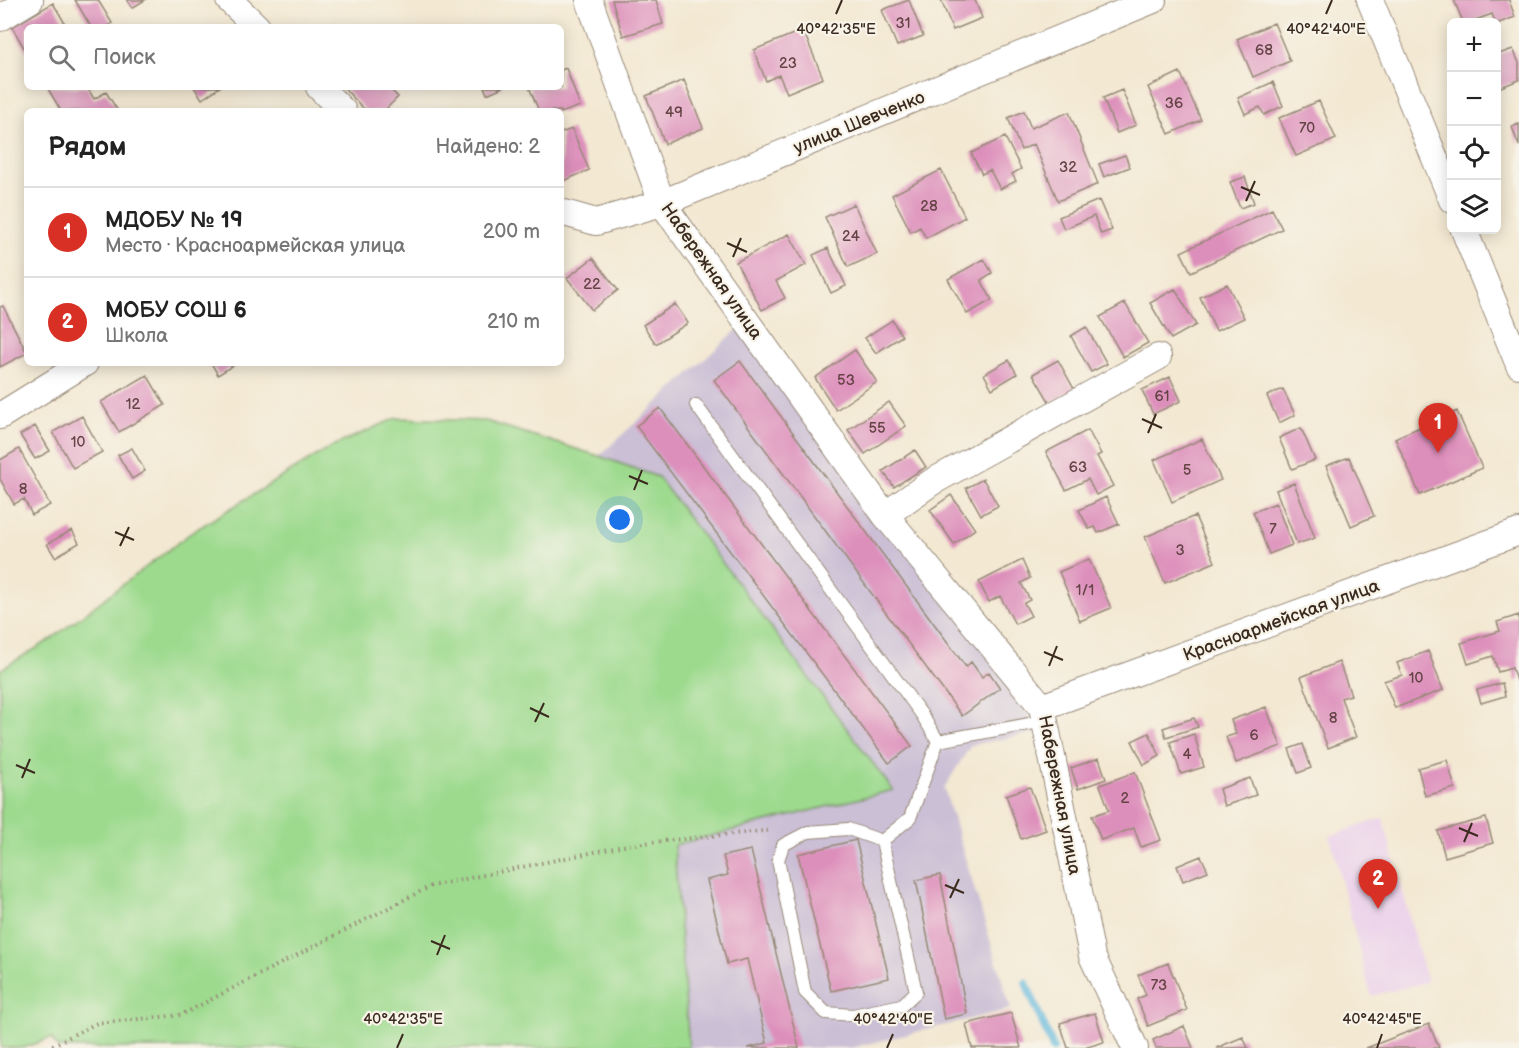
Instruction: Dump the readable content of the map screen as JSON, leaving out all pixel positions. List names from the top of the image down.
{
  "streets": {
    "street": ["улица Шевченко", "Набережная улица", "Красноармейская улица"]
  },
  "crossings": [
    ["улица Шевченко", "Набережная улица"],
    ["Набережная улица", "Красноармейская улица"]
  ],
  "house_numbers": [
    "31",
    "68",
    "23",
    "36",
    "49",
    "70",
    "32",
    "28",
    "24",
    "22",
    "53",
    "61",
    "12",
    "55",
    "10",
    "63",
    "5",
    "8",
    "7",
    "3",
    "1/1",
    "10",
    "8",
    "6",
    "4",
    "2",
    "73"
  ],
  "page": {
    "map_buttons": ["+", "−"],
    "search": "Поиск",
    "heading": ["Рядом", "Найдено: 2"],
    "list": [
      {
        "mark": "1",
        "name": "МДОБУ № 19",
        "note": "Место · Красноармейская улица",
        "value": "200 m"
      },
      {
        "mark": "2",
        "name": "МОБУ СОШ 6",
        "note": "Школа",
        "value": "210 m"
      }
    ],
    "pins": ["1", "2"]
  },
  "coordinates": ["40°42'35\"E", "40°42'40\"E", "40°42'45\"E"]
}
